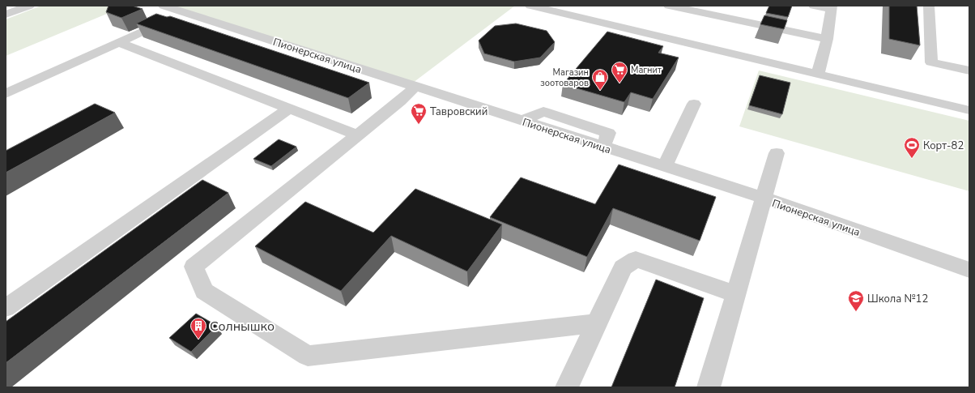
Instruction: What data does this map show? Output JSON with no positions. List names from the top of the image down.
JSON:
{
  "streets": {
    "street": ["Пионерская улица"]
  },
  "places": {
    "supermarket": ["Магнит", "Тавровский"],
    "shop": ["Магазин зоотоваров"],
    "sports": ["Корт-82"],
    "school or university": ["Школа №12"],
    "building": ["Солнышко"]
  }
}
